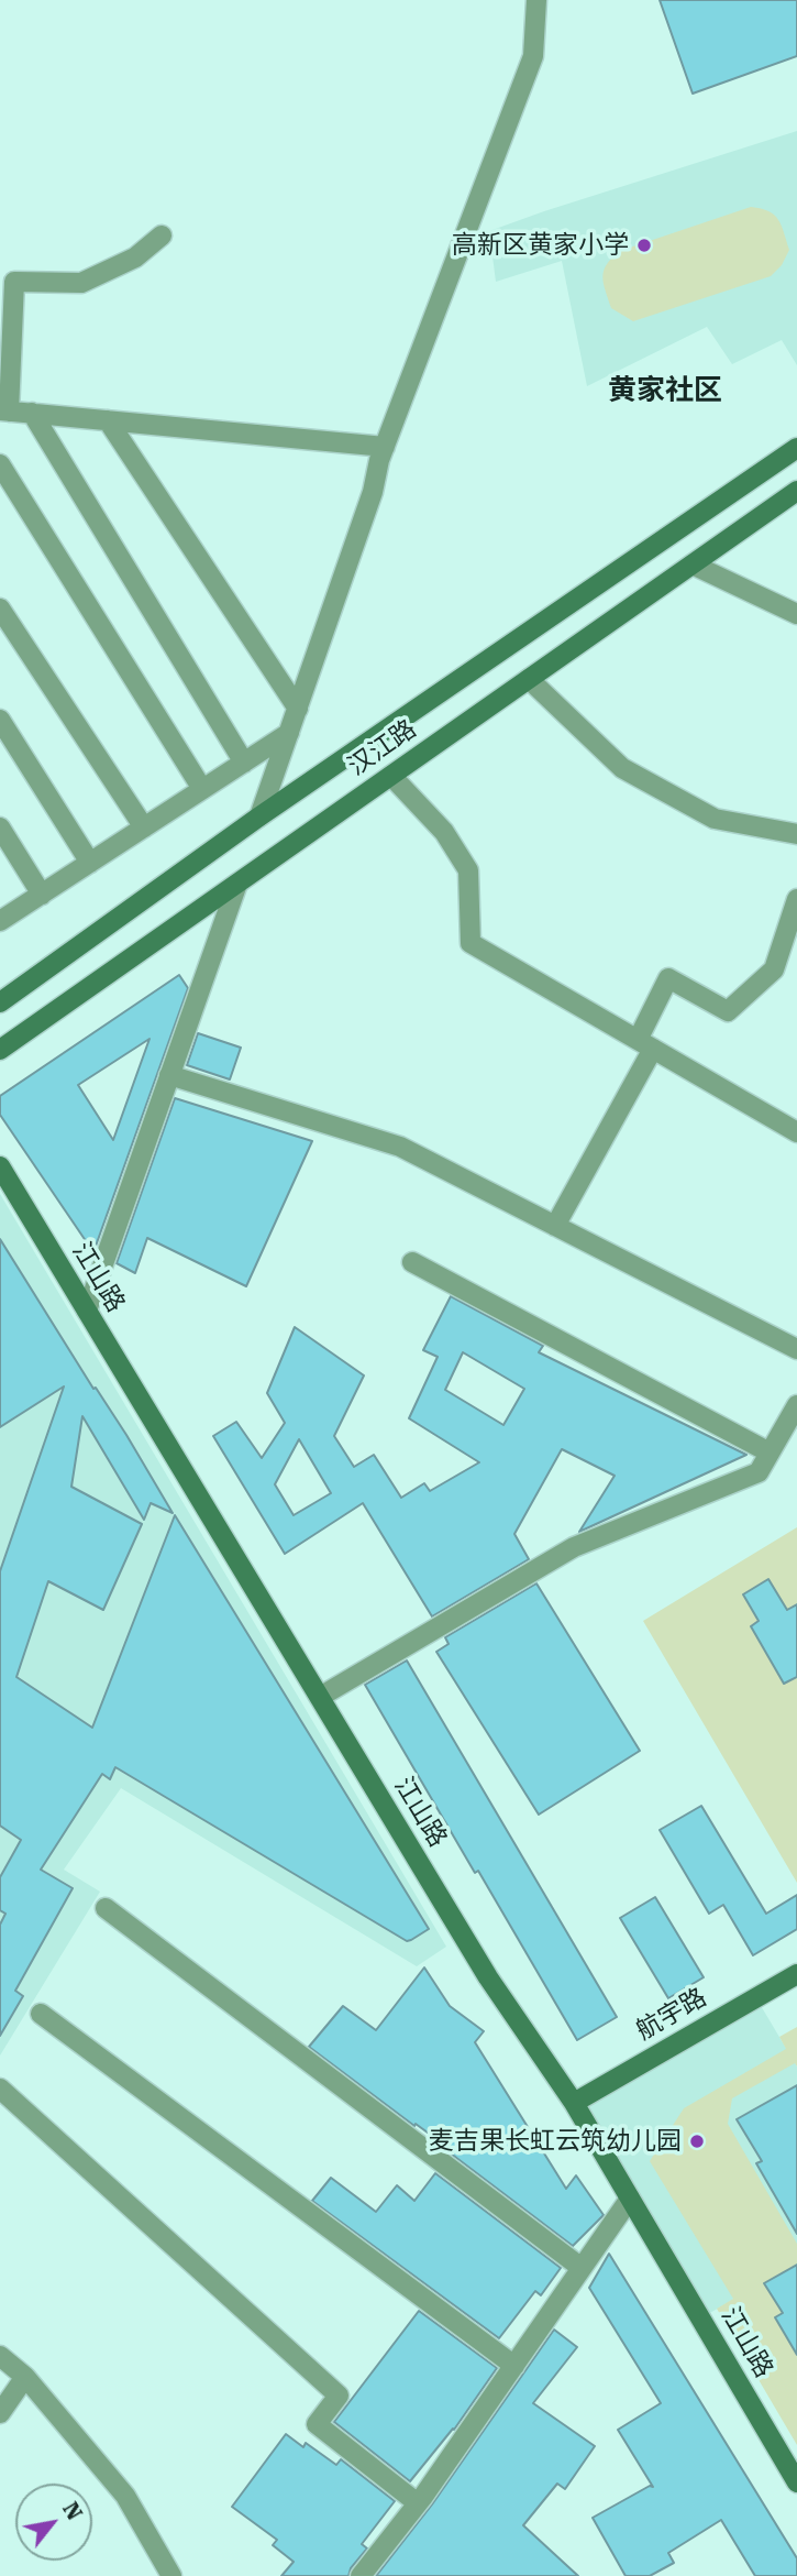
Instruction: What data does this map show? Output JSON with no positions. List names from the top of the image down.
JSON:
{
  "streets": {
    "main road": ["汉江路", "江山路", "航宇路"]
  },
  "crossings": [
    ["江山路", "航宇路"]
  ],
  "districts": ["黄家社区"],
  "places": ["高新区黄家小学", "麦吉果长虹云筑幼儿园"],
  "north": "top right"
}
